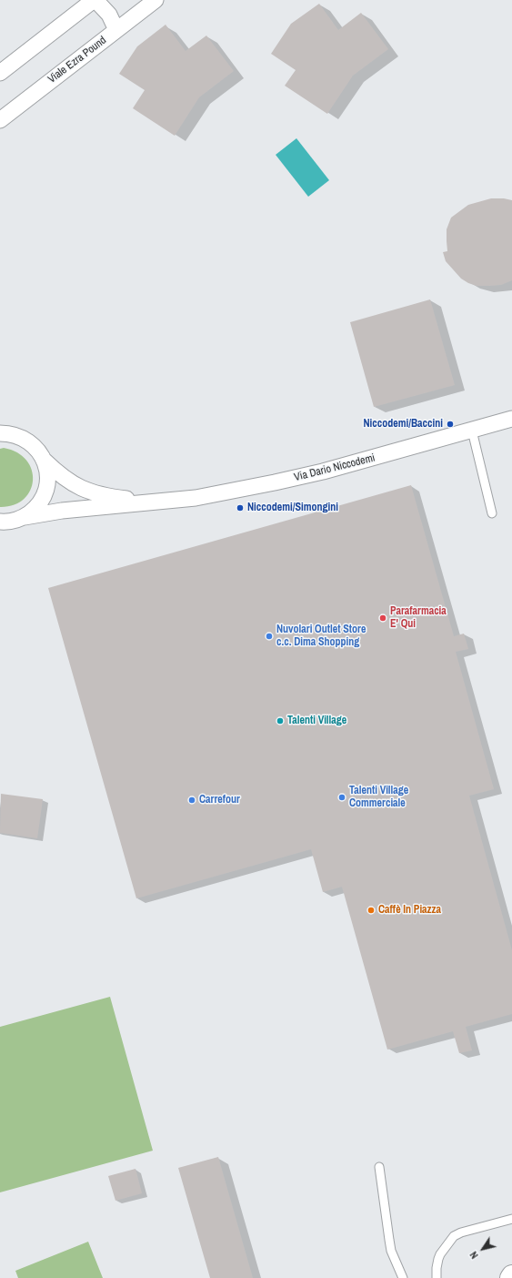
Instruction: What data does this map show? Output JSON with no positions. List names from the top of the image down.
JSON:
{
  "streets": {
    "street": ["Viale Ezra Pound", "Via Dario Niccodemi"]
  },
  "places": [
    "Niccodemi/Baccini",
    "Niccodemi/Simongini",
    "Parafarmacia E' Qui",
    "Nuvolari Outlet Store c.c. Dima Shopping",
    "Talenti Village",
    "Talenti Village Commerciale",
    "Carrefour",
    "Caffè In Piazza"
  ],
  "north": "bottom left"
}
